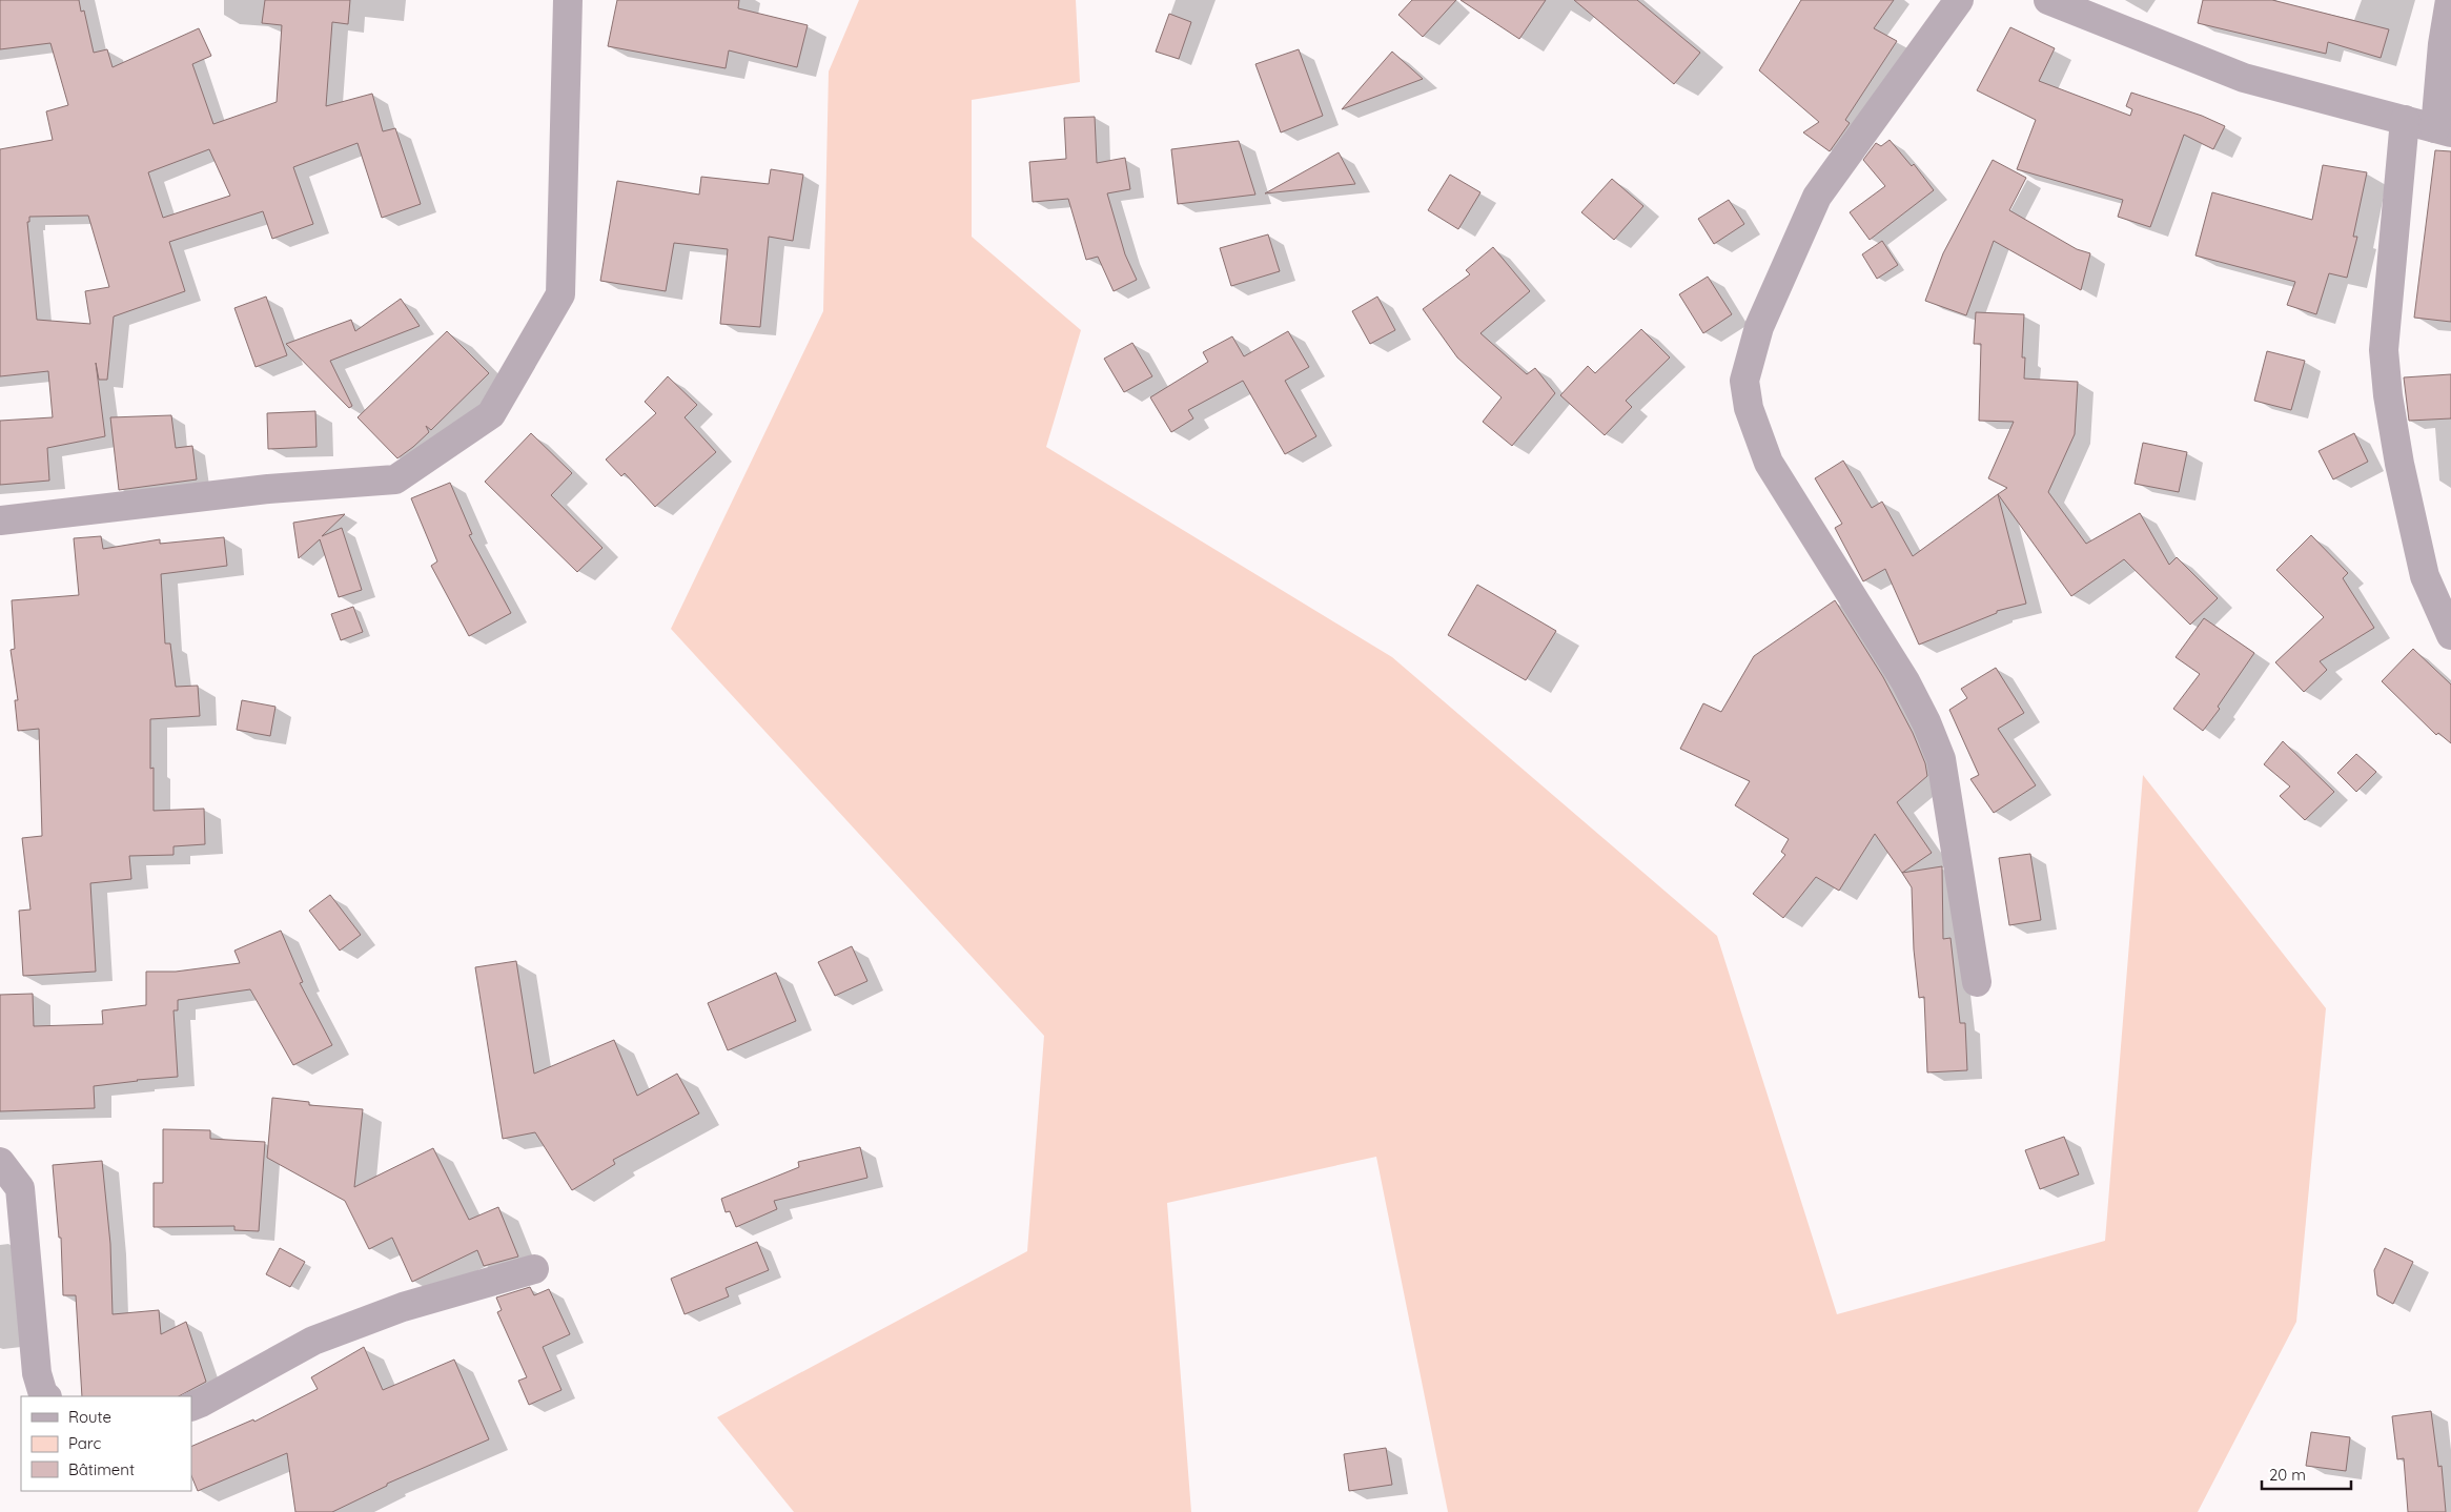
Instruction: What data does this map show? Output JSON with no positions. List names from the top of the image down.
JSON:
{
  "legend": ["Route", "Parc", "Bâtiment"],
  "scale_bar": "20 m"
}
